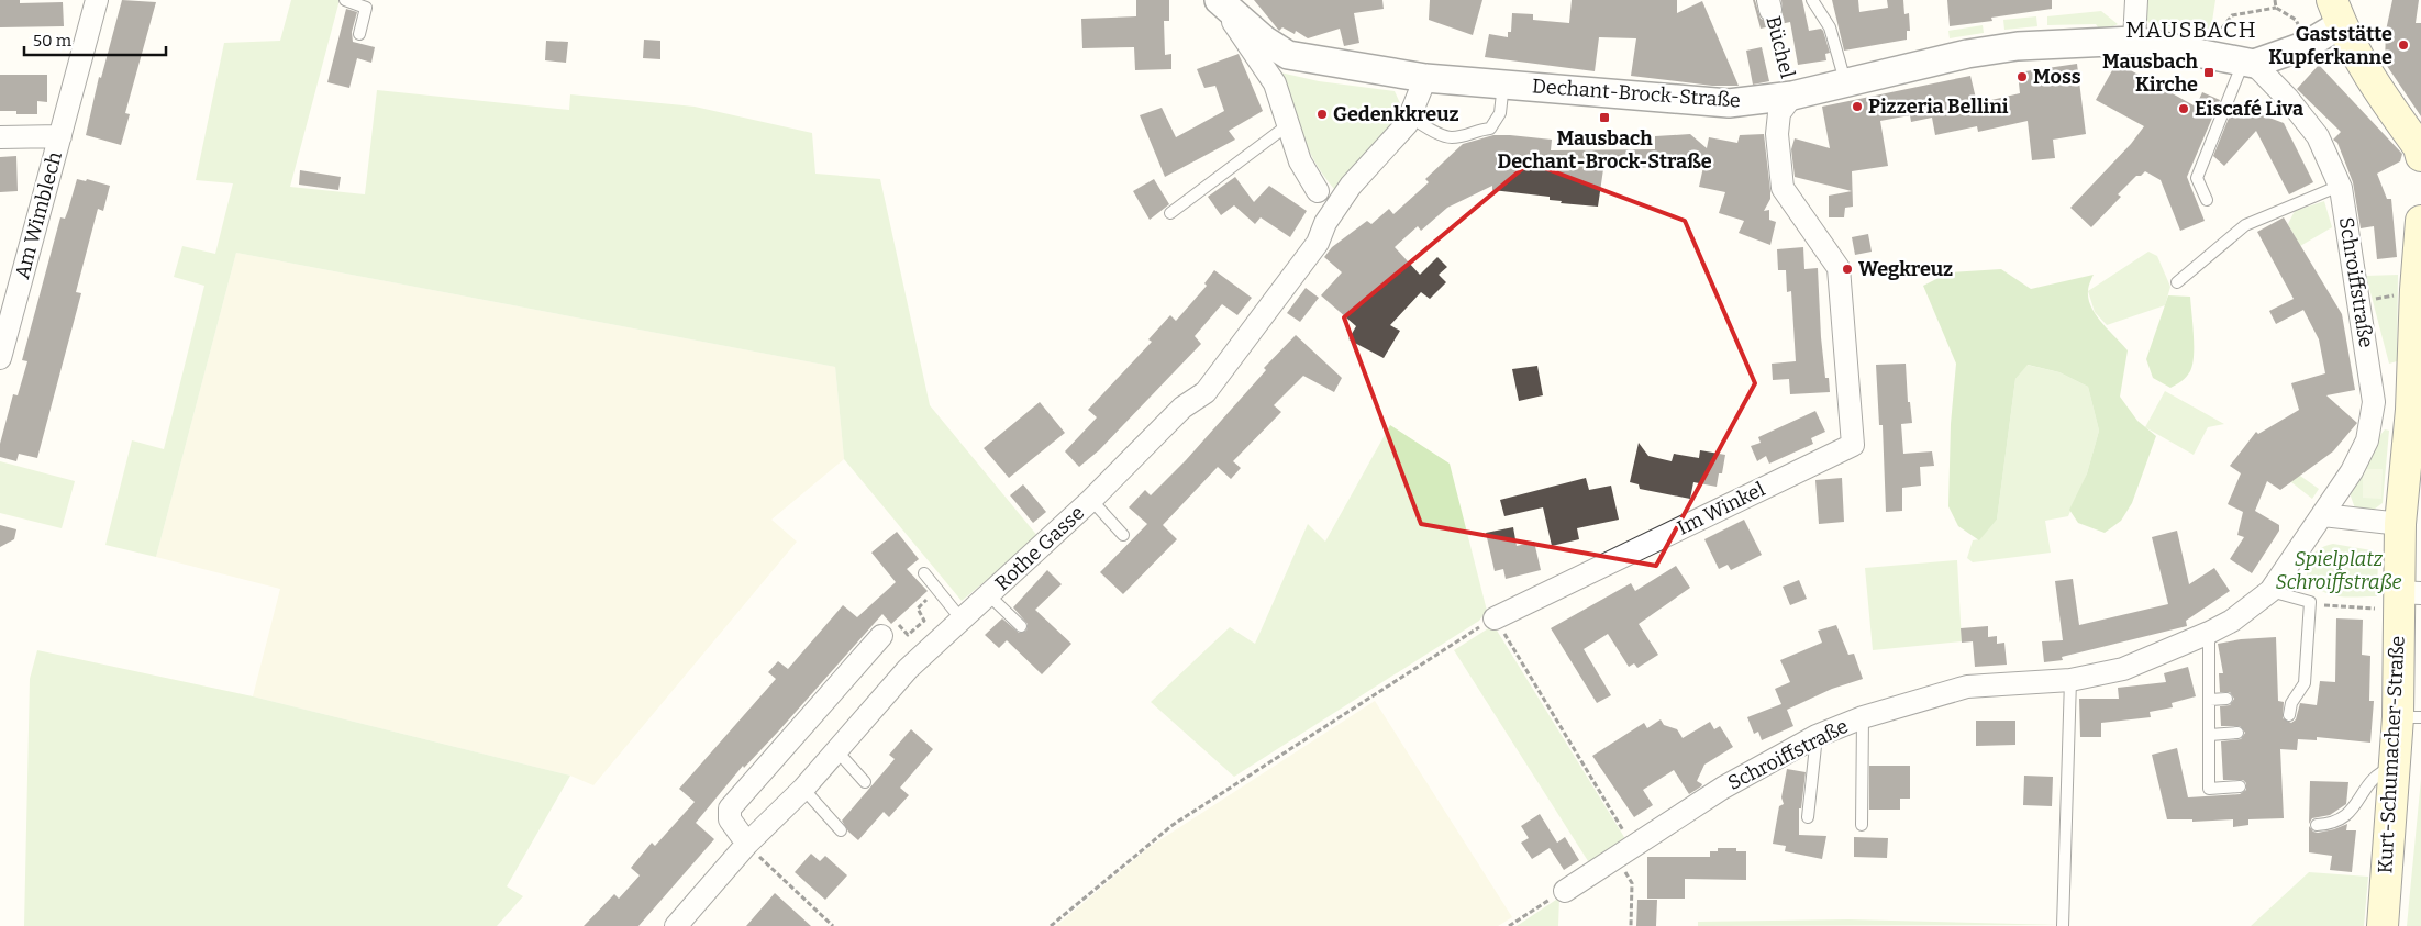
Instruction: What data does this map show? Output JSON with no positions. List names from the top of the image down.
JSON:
{
  "streets": {
    "main road": ["Kurt-Schumacher-Straße"],
    "street": [
      "Dechant-Brock-Straße",
      "Am Wimblech",
      "Schroiffstraße",
      "Im Winkel",
      "Rothe Gasse"
    ],
    "path": ["Büchel"]
  },
  "crossings": [
    ["Büchel", "Dechant-Brock-Straße"],
    ["Büchel", "Im Winkel"],
    ["Dechant-Brock-Straße", "Schroiffstraße"],
    ["Dechant-Brock-Straße", "Im Winkel"]
  ],
  "districts": ["MAUSBACH"],
  "parks": ["Spielplatz Schroiffstraße"],
  "places": {
    "other": [
      "Gaststätte Kupferkanne",
      "Moss",
      "Pizzeria Bellini",
      "Eiscafé Liva",
      "Gedenkkreuz",
      "Wegkreuz"
    ],
    "transit": ["Mausbach Kirche", "Mausbach Dechant-Brock-Straße"]
  },
  "scale_bar": "50 m"
}
